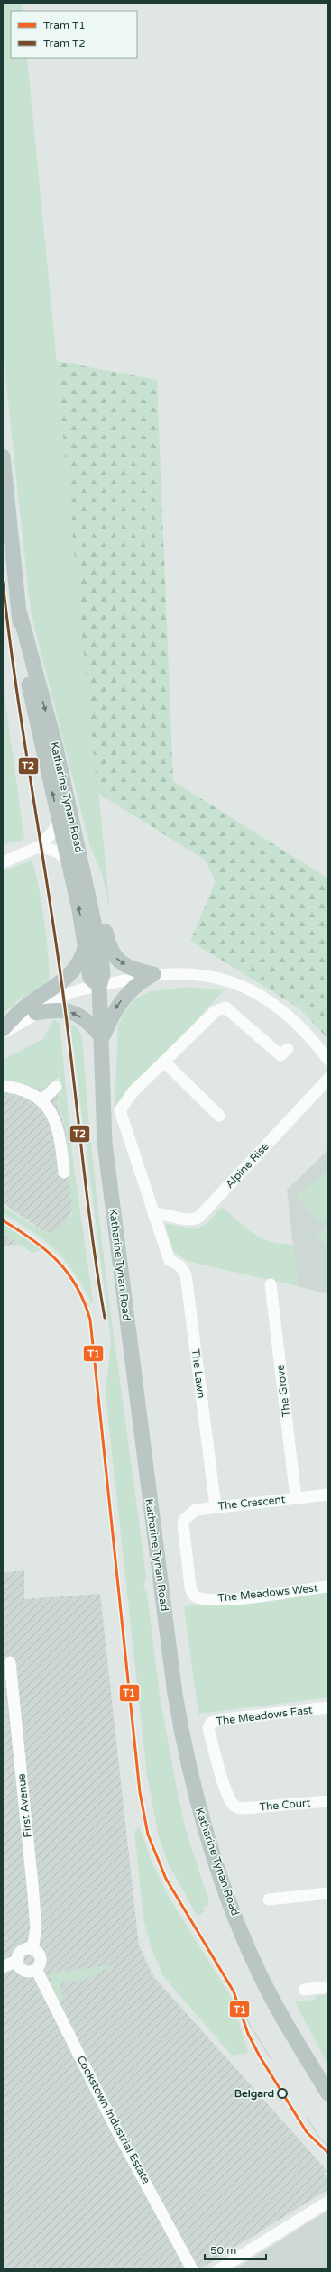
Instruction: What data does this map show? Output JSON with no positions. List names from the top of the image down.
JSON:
{
  "streets": {
    "main road": ["Katharine Tynan Road"],
    "street": [
      "Alpine Rise",
      "The Lawn",
      "The Grove",
      "The Crescent",
      "The Meadows West",
      "The Meadows East",
      "The Court",
      "First Avenue",
      "Cookstown Industrial Estate"
    ]
  },
  "crossings": [
    ["Alpine Rise", "The Lawn"],
    ["The Lawn", "The Crescent"],
    ["The Grove", "The Crescent"],
    ["The Crescent", "The Meadows West"],
    ["The Meadows East", "The Court"],
    ["First Avenue", "Cookstown Industrial Estate"]
  ],
  "places": ["Belgard"],
  "lines": ["tram line T2", "tram line T1"],
  "legend": ["Tram T1", "Tram T2"],
  "scale_bar": "50 m"
}
